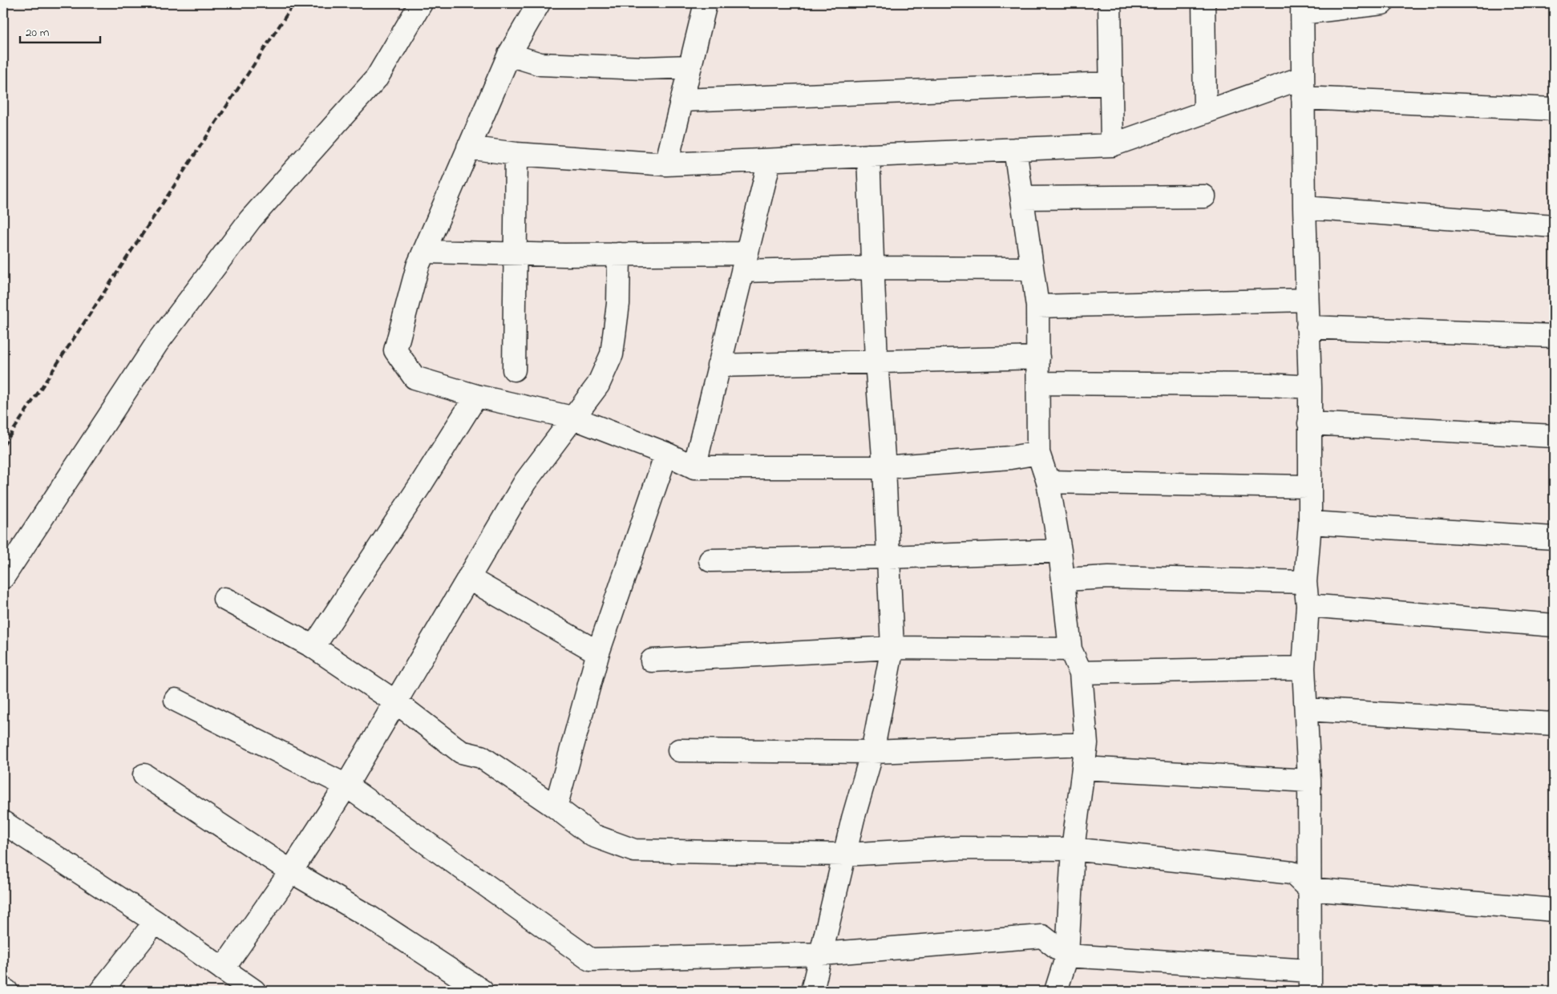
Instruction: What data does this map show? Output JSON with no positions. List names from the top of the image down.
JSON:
{
  "scale_bar": "20 m"
}
